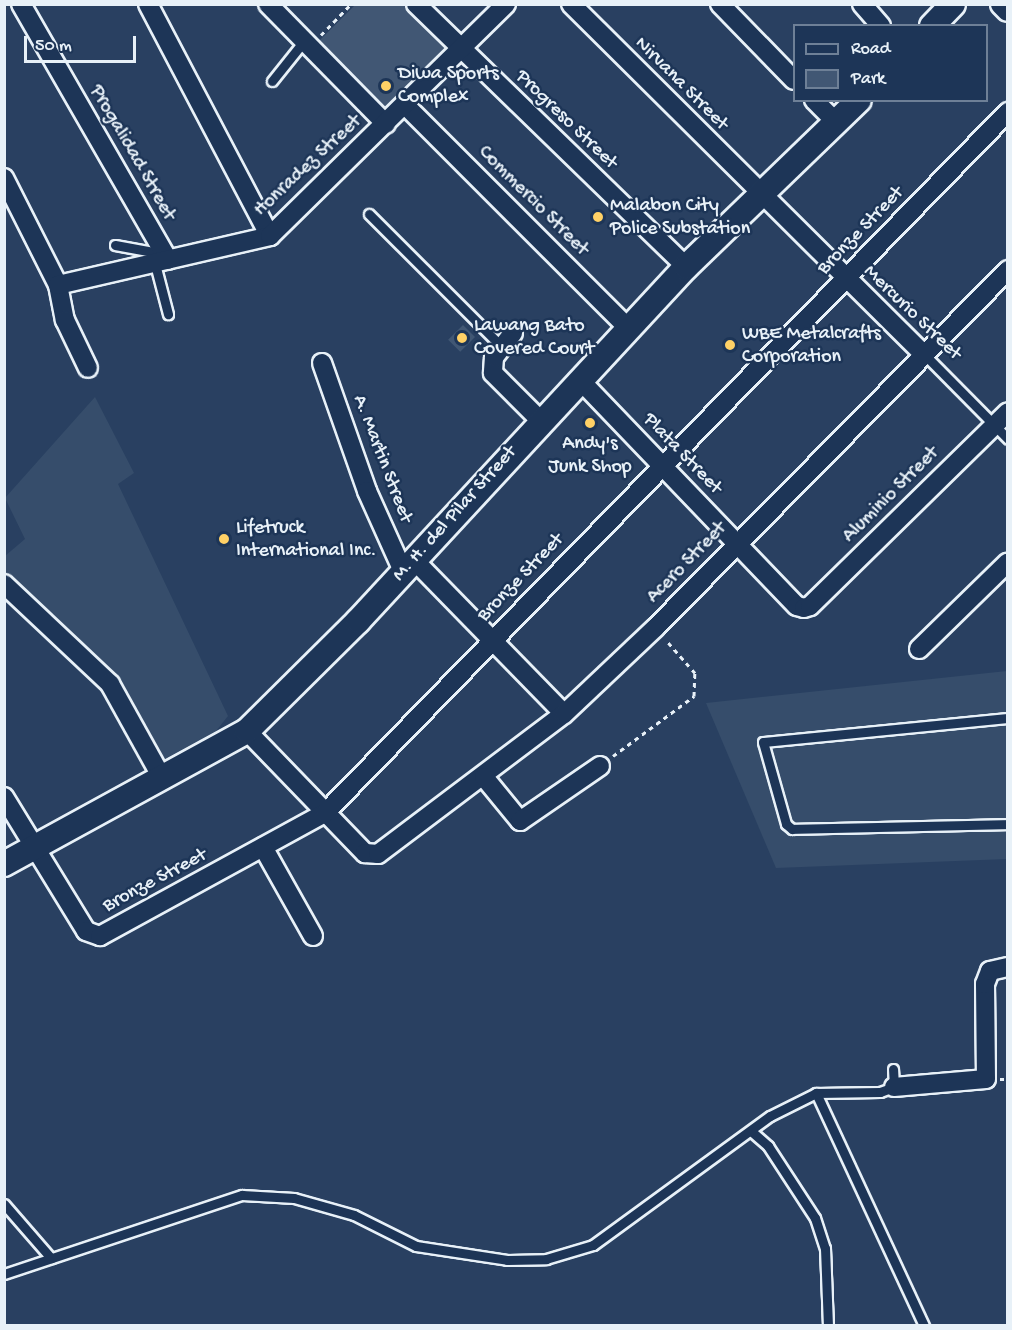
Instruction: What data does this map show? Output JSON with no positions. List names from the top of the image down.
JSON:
{
  "streets": {
    "main road": ["M. H. del Pilar Street"],
    "street": [
      "Nirvana Street",
      "Progreso Street",
      "Progalidad Street",
      "Honradez Street",
      "Commercio Street",
      "Bronze Street",
      "Mercurio Street",
      "Plata Street",
      "A. Martin Street",
      "Aluminio Street",
      "Acero Street"
    ]
  },
  "crossings": [
    ["Nirvana Street", "Mercurio Street"],
    ["Nirvana Street", "M. H. del Pilar Street"],
    ["Progreso Street", "Honradez Street"],
    ["Progreso Street", "M. H. del Pilar Street"],
    ["Progalidad Street", "Honradez Street"],
    ["Honradez Street", "Commercio Street"],
    ["Commercio Street", "M. H. del Pilar Street"],
    ["Bronze Street", "Mercurio Street"],
    ["Bronze Street", "Plata Street"],
    ["Bronze Street", "M. H. del Pilar Street"],
    ["Bronze Street", "Acero Street"],
    ["Mercurio Street", "Aluminio Street"],
    ["Mercurio Street", "M. H. del Pilar Street"],
    ["Mercurio Street", "Acero Street"],
    ["Plata Street", "Aluminio Street"],
    ["Plata Street", "M. H. del Pilar Street"],
    ["Plata Street", "Acero Street"],
    ["A. Martin Street", "M. H. del Pilar Street"]
  ],
  "places": [
    "Diwa Sports Complex",
    "Malabon City Police Substation",
    "Lawang Bato Covered Court",
    "WBE Metalcrafts Corporation",
    "Andy's Junk Shop",
    "Lifetruck International Inc."
  ],
  "legend": ["Road", "Park"],
  "scale_bar": "50 m"
}
